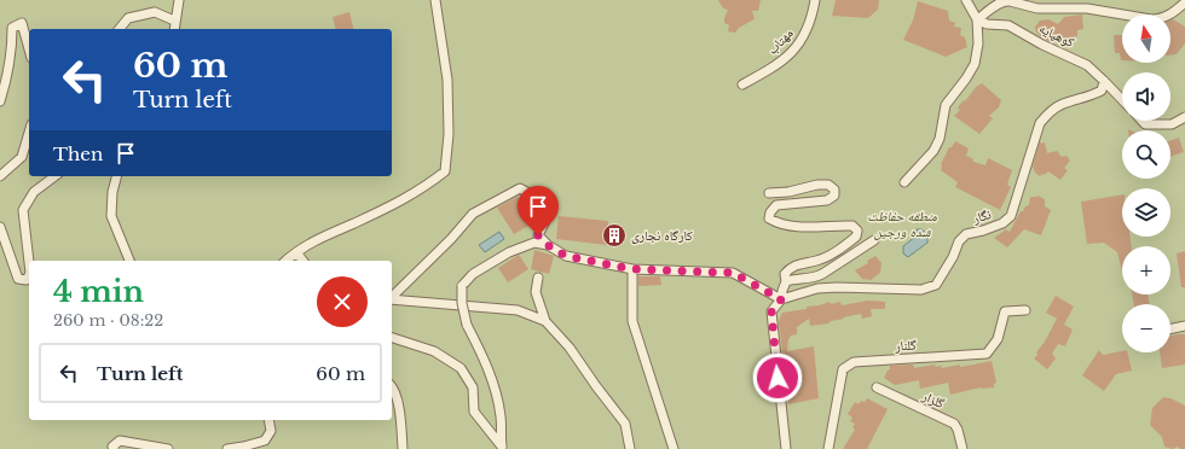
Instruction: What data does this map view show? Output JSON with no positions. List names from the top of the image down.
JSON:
{
  "streets": {
    "street": [
      "کوهپایه",
      "مهتاب",
      "نگار",
      "گلنار",
      "گلزار"
    ]
  },
  "crossings": [
    ["کوهپایه", "نگار"]
  ],
  "parks": ["منطقه حفاظت شده ورجین"],
  "places": {
    "building": ["کارگاه نجاری"]
  },
  "north": "top",
  "page": {
    "map_buttons": ["+", "−"],
    "turn": ["60 m", "Turn left"],
    "then": "Then",
    "heading": ["4 min", "260 m · 08:22"],
    "list": [
      {
        "name": "Turn left",
        "value": "60 m"
      }
    ]
  }
}
